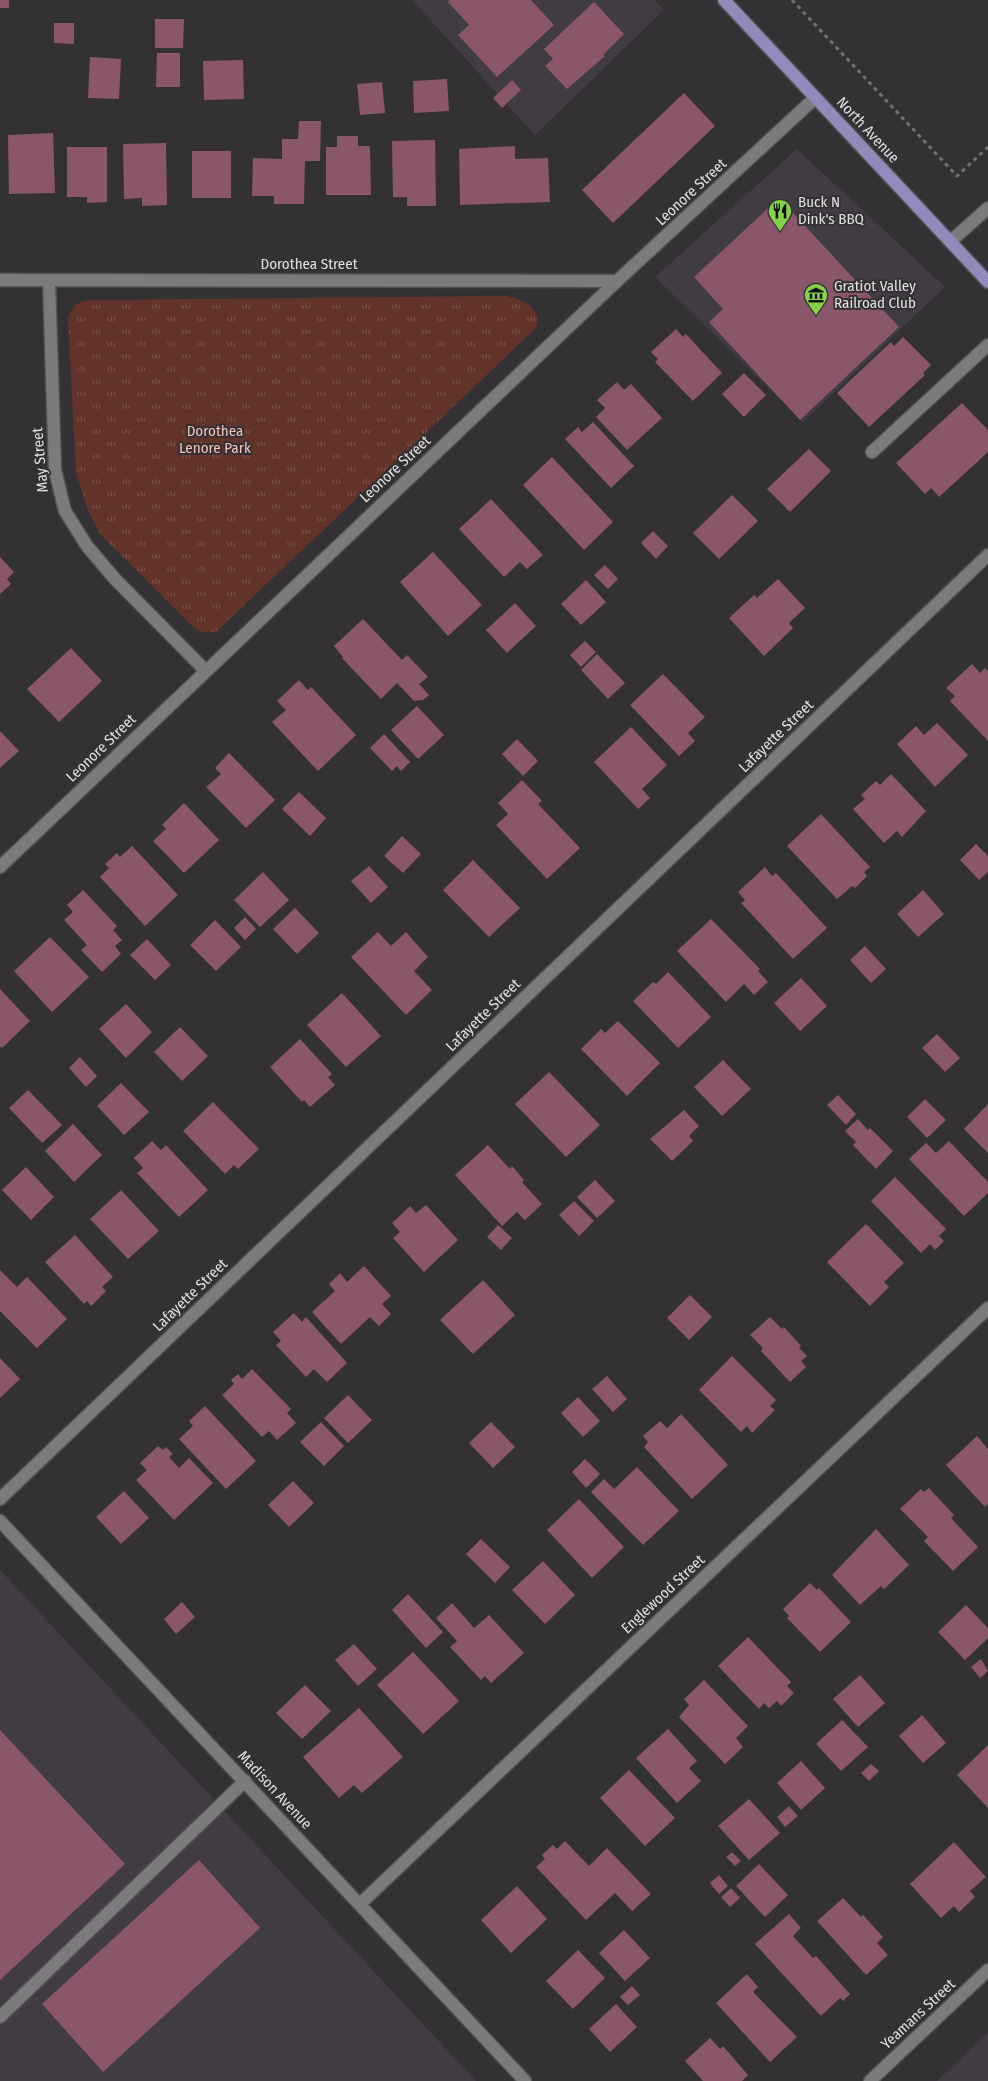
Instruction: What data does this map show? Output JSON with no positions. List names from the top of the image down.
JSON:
{
  "streets": {
    "main road": ["North Avenue"],
    "street": [
      "Leonore Street",
      "Dorothea Street",
      "May Street",
      "Lafayette Street",
      "Englewood Street",
      "Madison Avenue",
      "Yeamans Street"
    ]
  },
  "crossings": [
    ["North Avenue", "Leonore Street"],
    ["Leonore Street", "Dorothea Street"],
    ["Leonore Street", "May Street"],
    ["Dorothea Street", "May Street"],
    ["Englewood Street", "Madison Avenue"]
  ],
  "parks": ["Dorothea Lenore Park"],
  "places": {
    "restaurant": ["Buck N Dink's BBQ"],
    "museum": ["Gratiot Valley Railroad Club"]
  }
}
